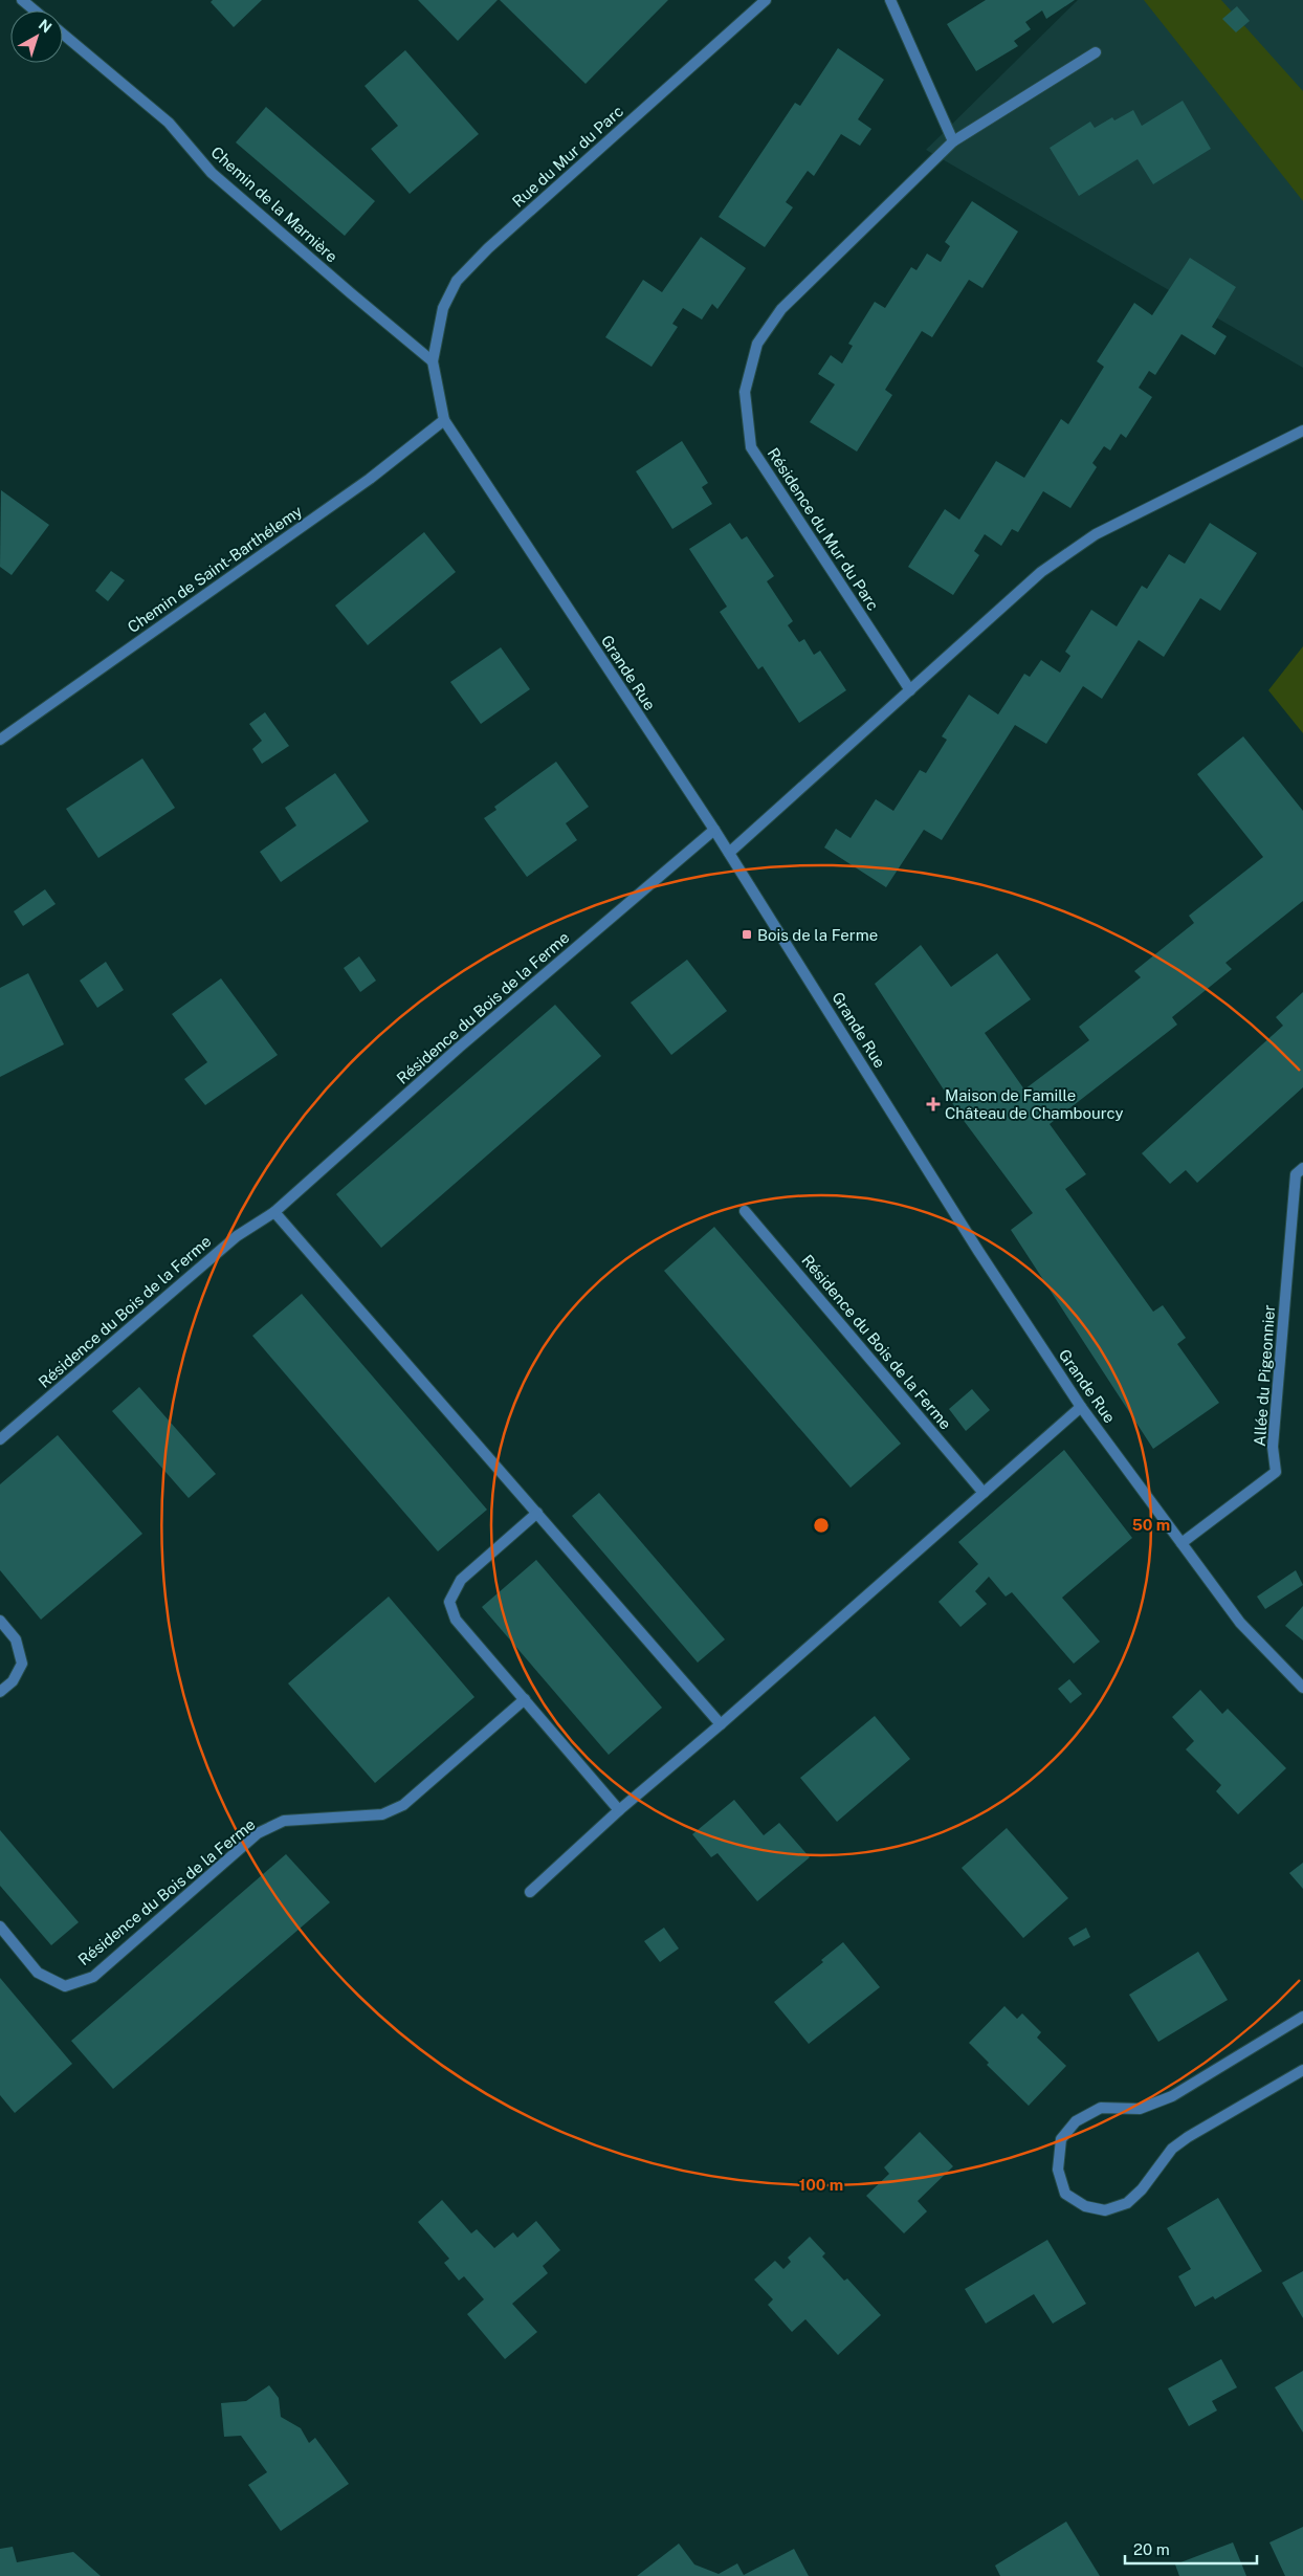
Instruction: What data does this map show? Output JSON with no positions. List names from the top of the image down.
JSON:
{
  "streets": {
    "street": [
      "Rue du Mur du Parc",
      "Chemin de la Marnière",
      "Résidence du Mur du Parc",
      "Chemin de Saint-Barthélemy",
      "Grande Rue",
      "Résidence du Bois de la Ferme",
      "Allée du Pigeonnier"
    ]
  },
  "crossings": [
    ["Rue du Mur du Parc", "Chemin de la Marnière"],
    ["Rue du Mur du Parc", "Grande Rue"],
    ["Chemin de la Marnière", "Grande Rue"],
    ["Chemin de Saint-Barthélemy", "Grande Rue"],
    ["Grande Rue", "Résidence du Bois de la Ferme"],
    ["Grande Rue", "Allée du Pigeonnier"]
  ],
  "places": {
    "transit": ["Bois de la Ferme"],
    "health": ["Maison de Famille Château de Chambourcy"]
  },
  "scale_bar": "20 m",
  "north": "top right",
  "rings": ["50 m", "100 m"]
}
